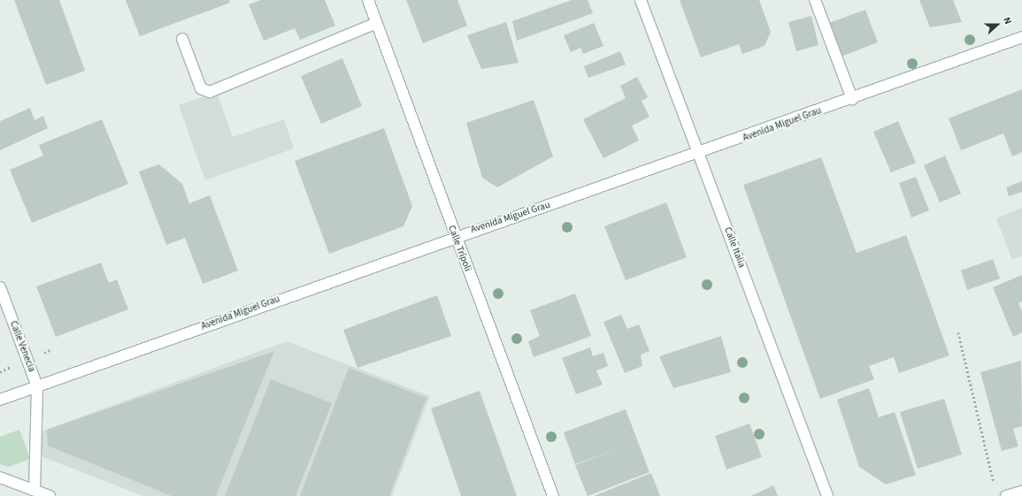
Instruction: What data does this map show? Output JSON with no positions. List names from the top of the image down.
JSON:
{
  "streets": {
    "street": [
      "Avenida Miguel Grau",
      "Calle Italia",
      "Calle Trípoli",
      "Calle Venecia"
    ]
  },
  "crossings": [
    ["Avenida Miguel Grau", "Calle Italia"],
    ["Avenida Miguel Grau", "Calle Trípoli"],
    ["Avenida Miguel Grau", "Calle Venecia"]
  ],
  "north": "right"
}
